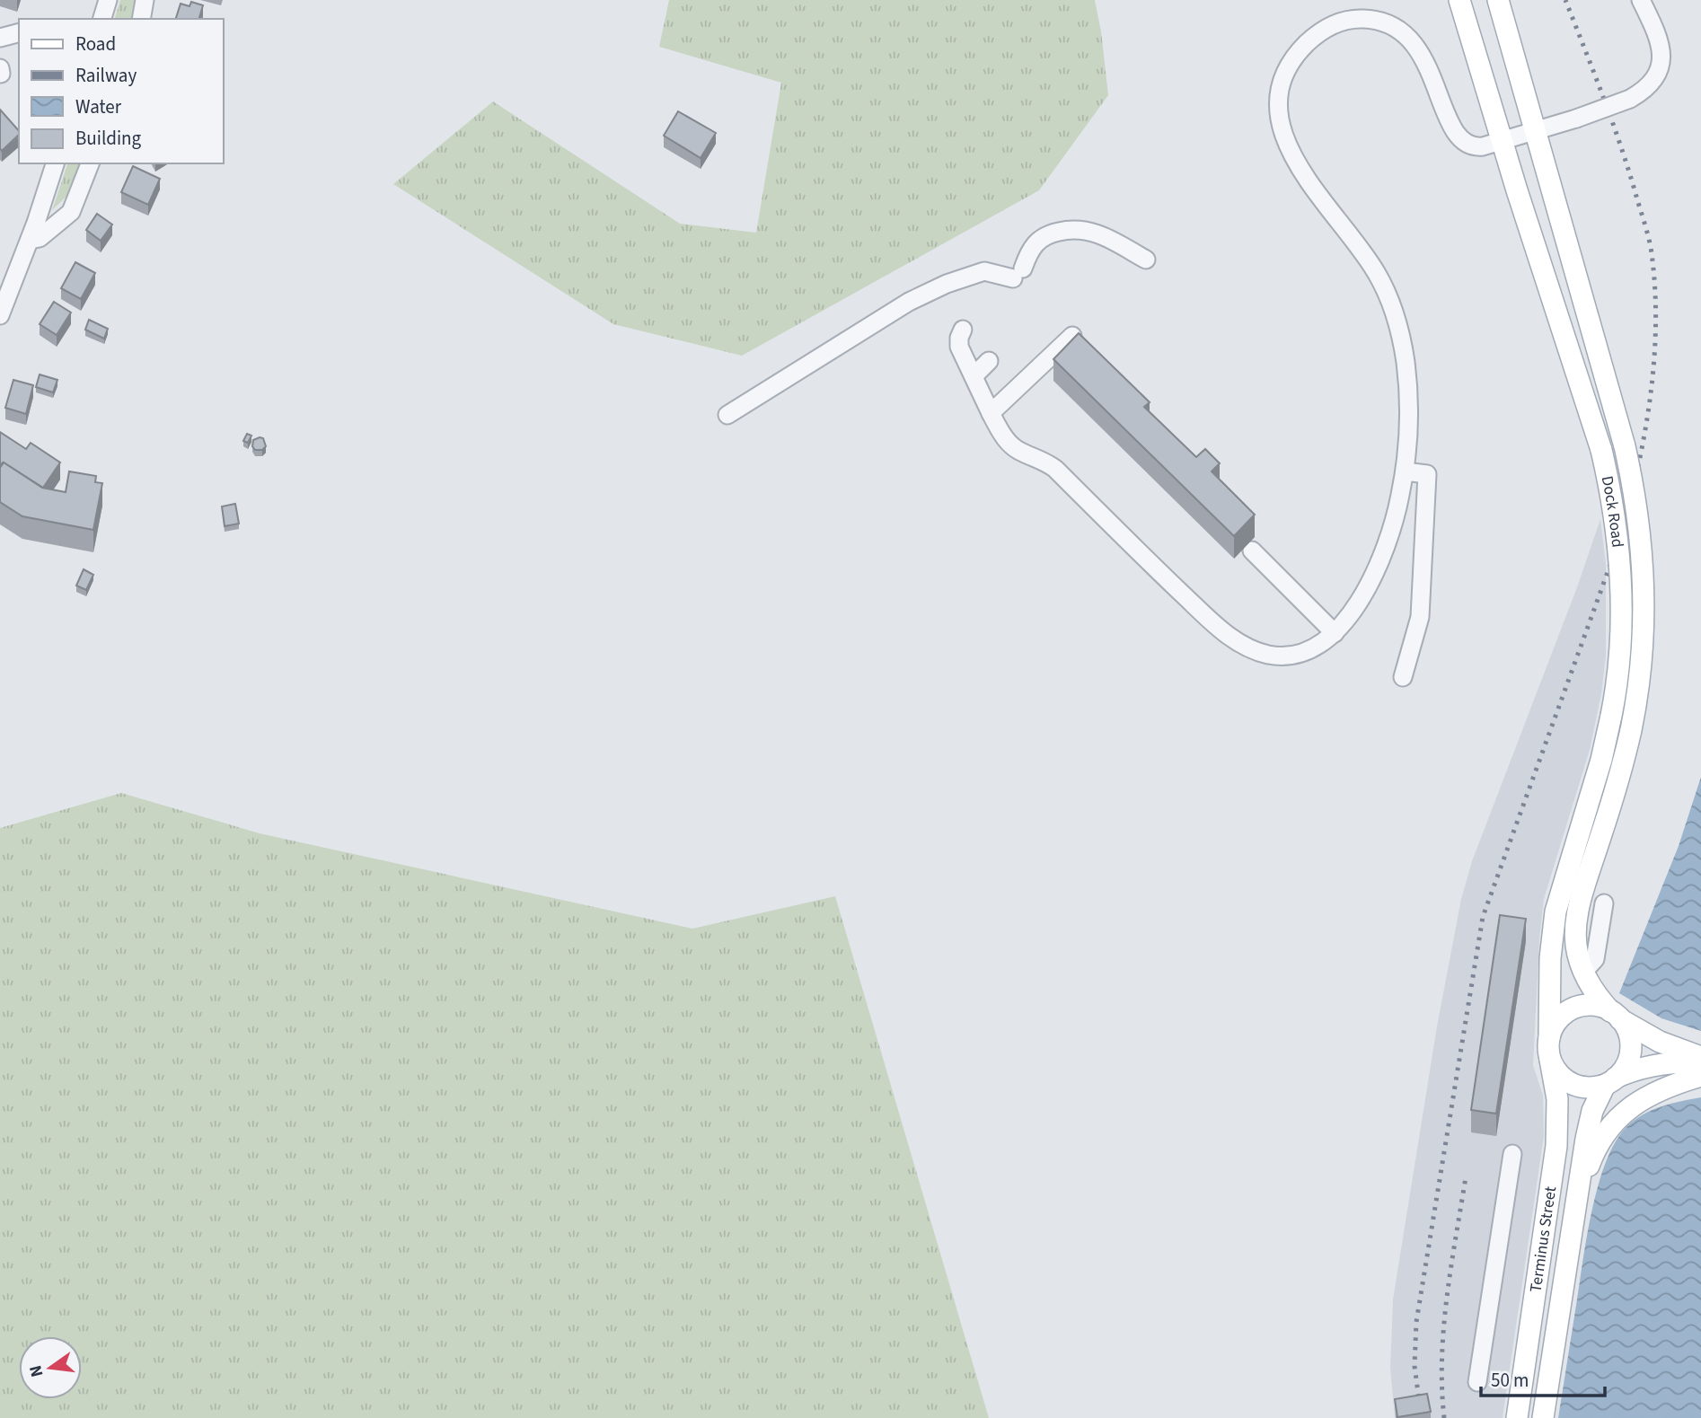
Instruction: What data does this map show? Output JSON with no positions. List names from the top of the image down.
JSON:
{
  "streets": {
    "main road": ["Dock Road", "Terminus Street"]
  },
  "crossings": [
    ["Dock Road", "Terminus Street"]
  ],
  "legend": [
    "Road",
    "Railway",
    "Water",
    "Building"
  ],
  "scale_bar": "50 m",
  "north": "left"
}
